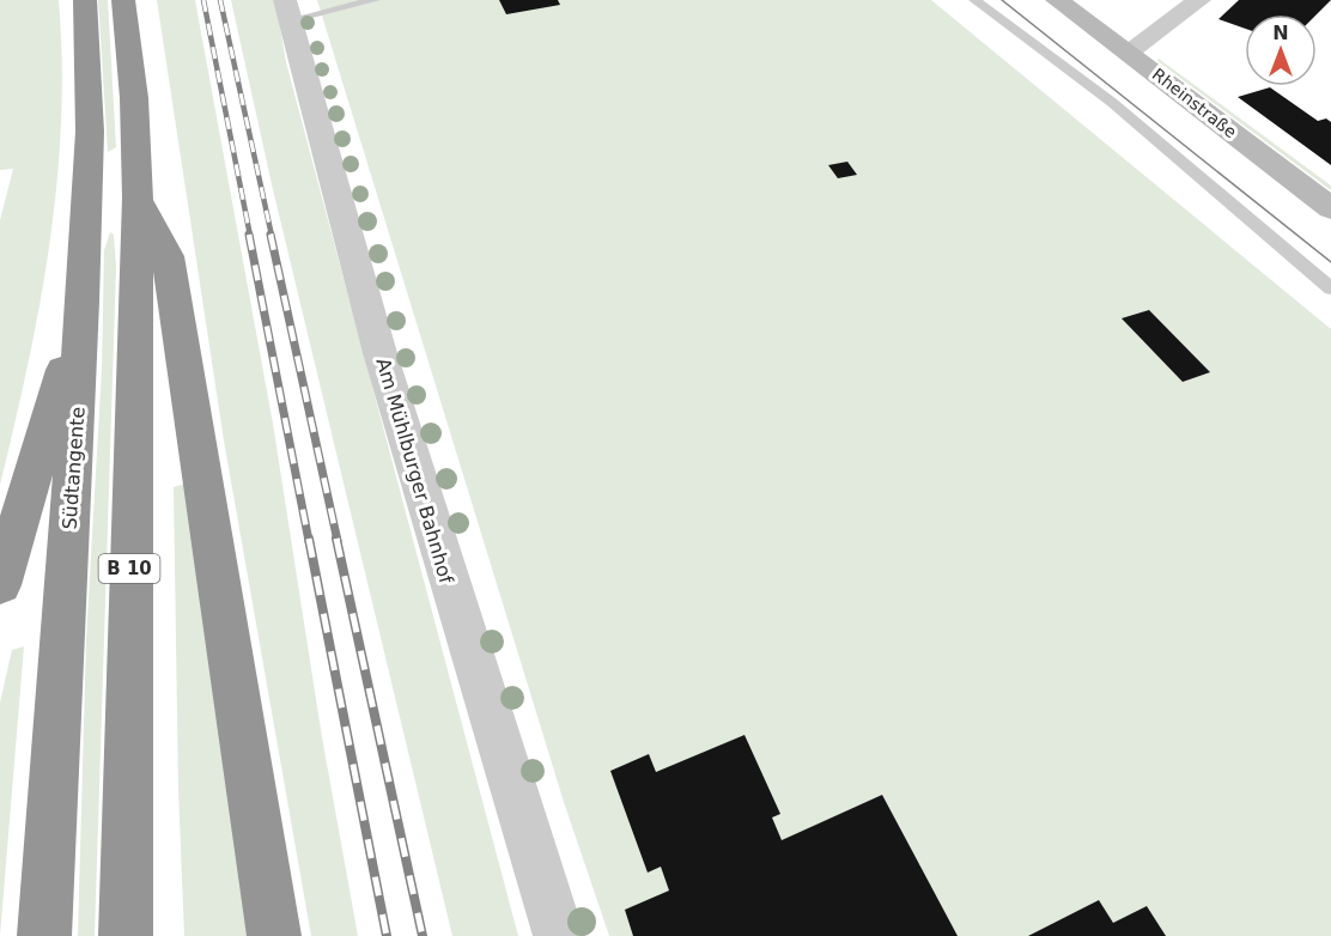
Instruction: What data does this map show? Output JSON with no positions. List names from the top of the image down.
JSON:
{
  "streets": {
    "highway": ["Südtangente", "B 10"],
    "main road": ["Rheinstraße"],
    "street": ["Am Mühlburger Bahnhof"]
  },
  "north": "top"
}
